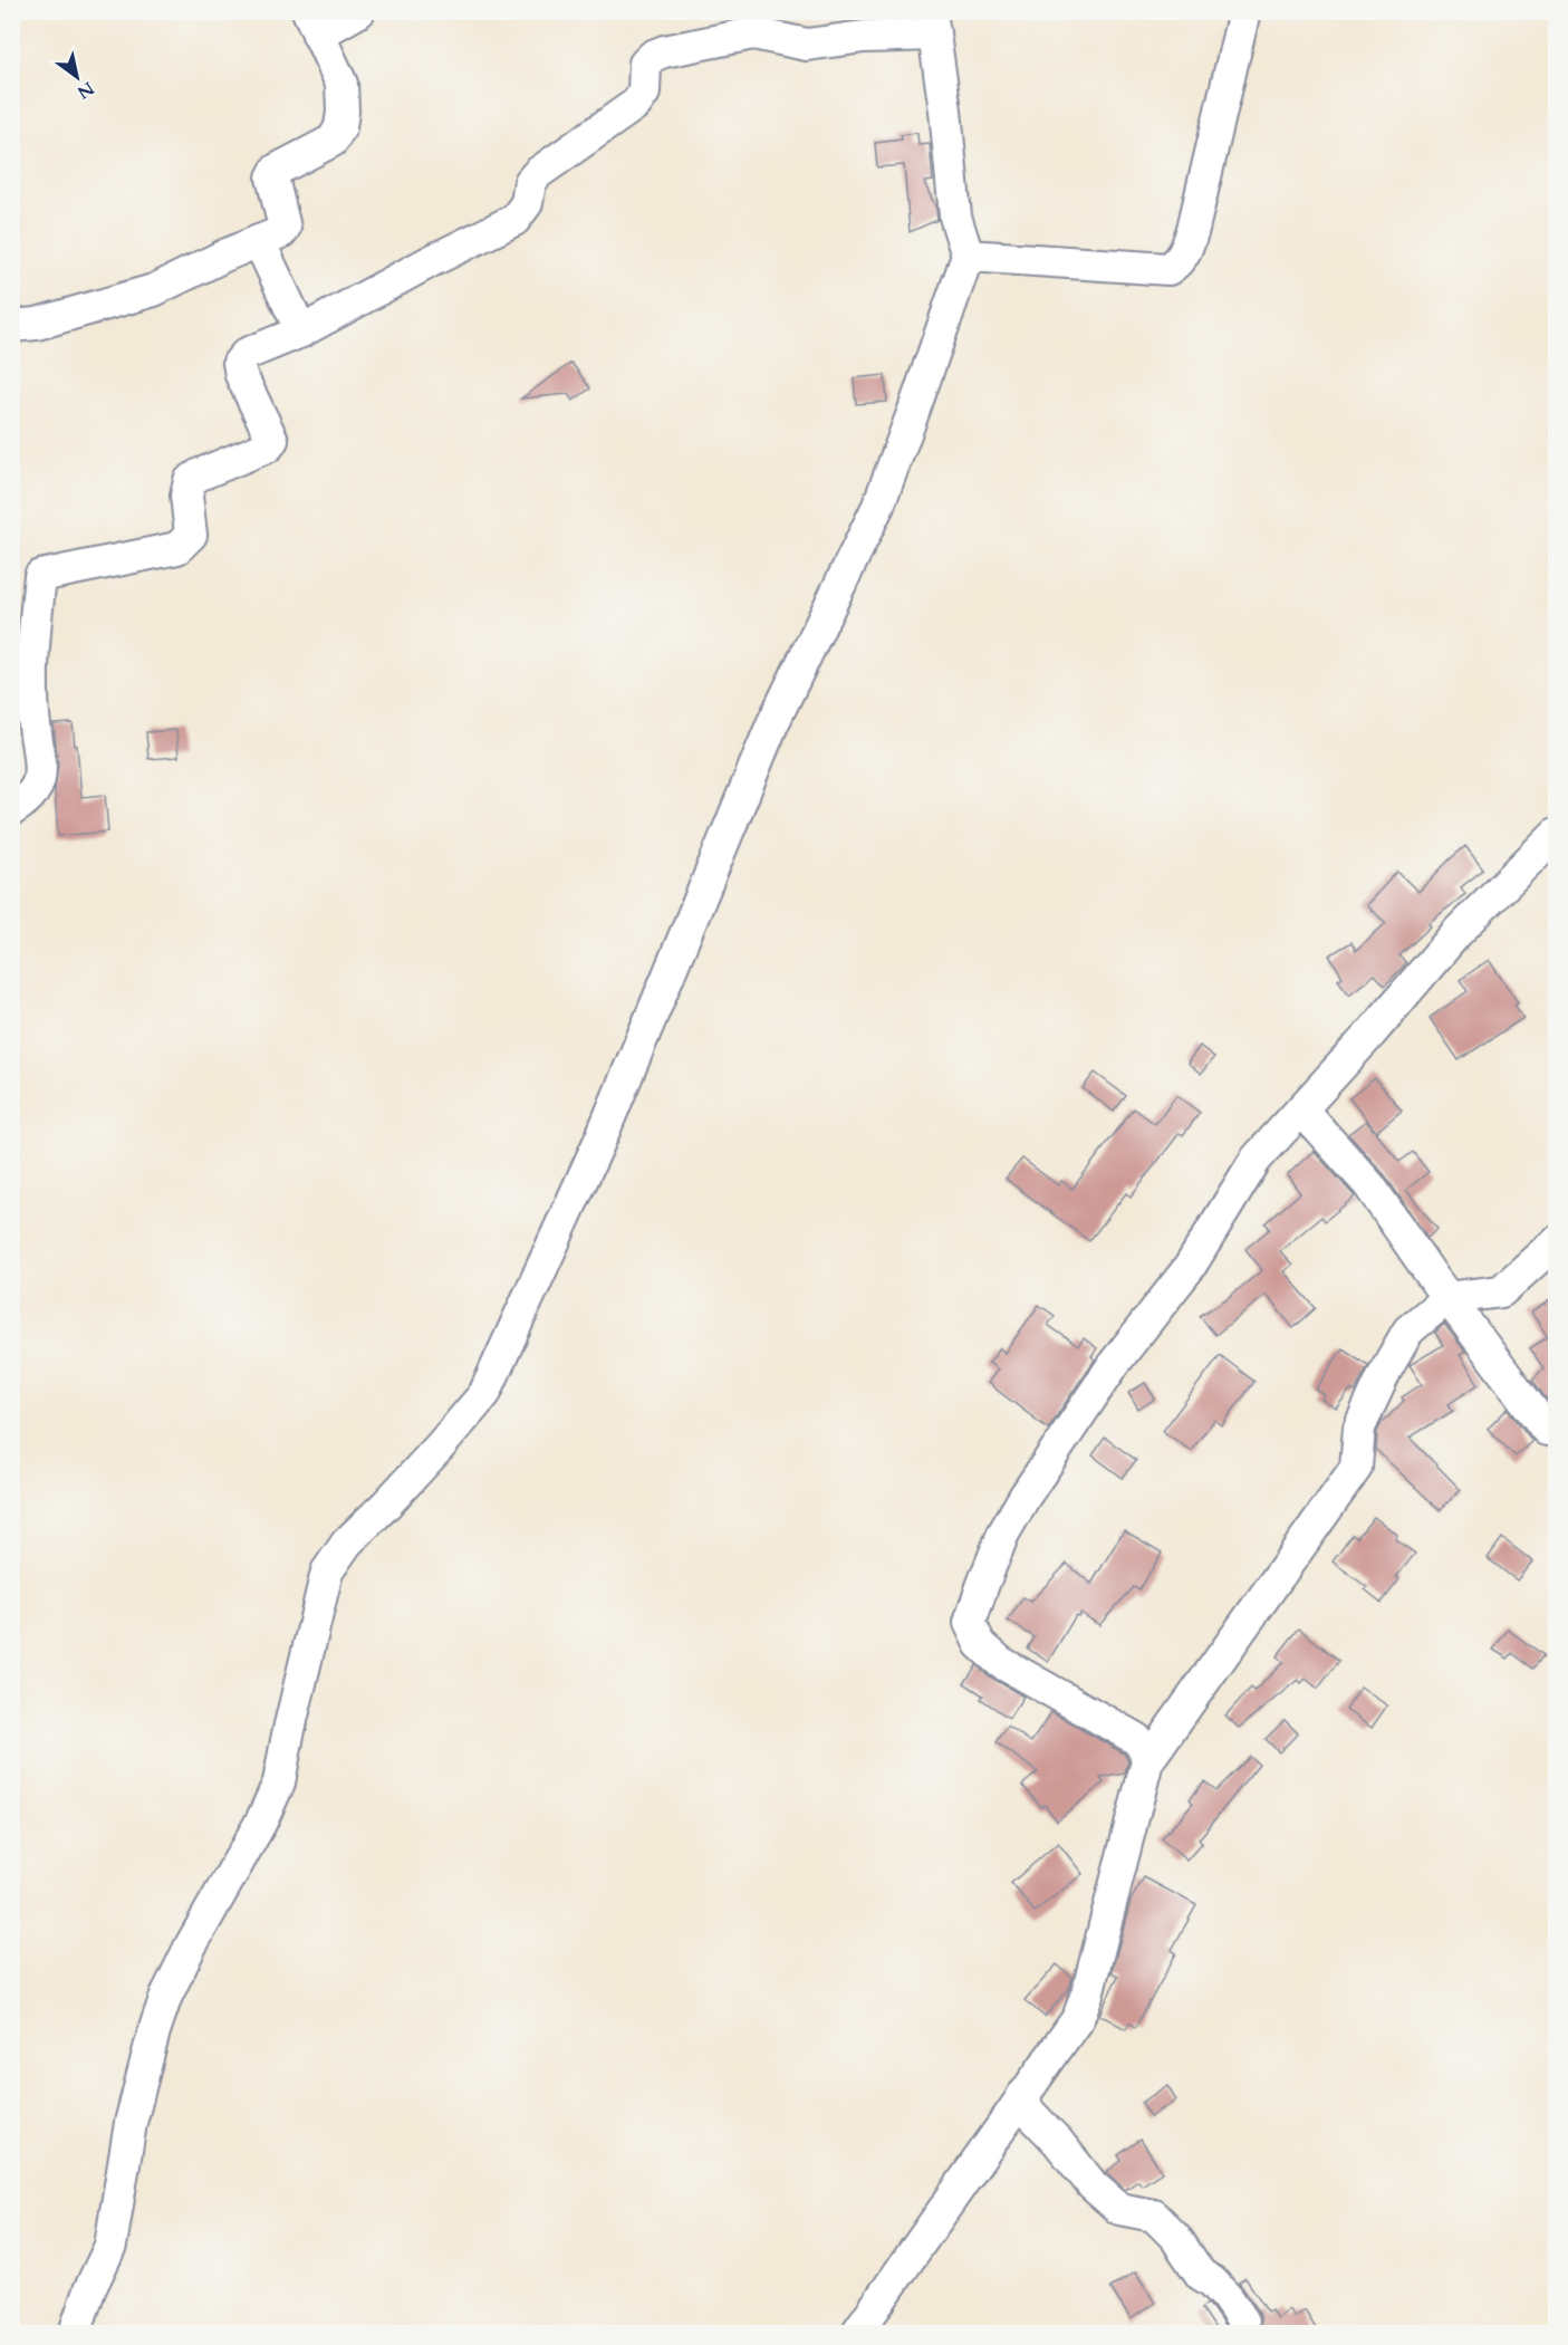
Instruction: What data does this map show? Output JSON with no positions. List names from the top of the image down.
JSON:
{
  "north": "bottom right"
}
